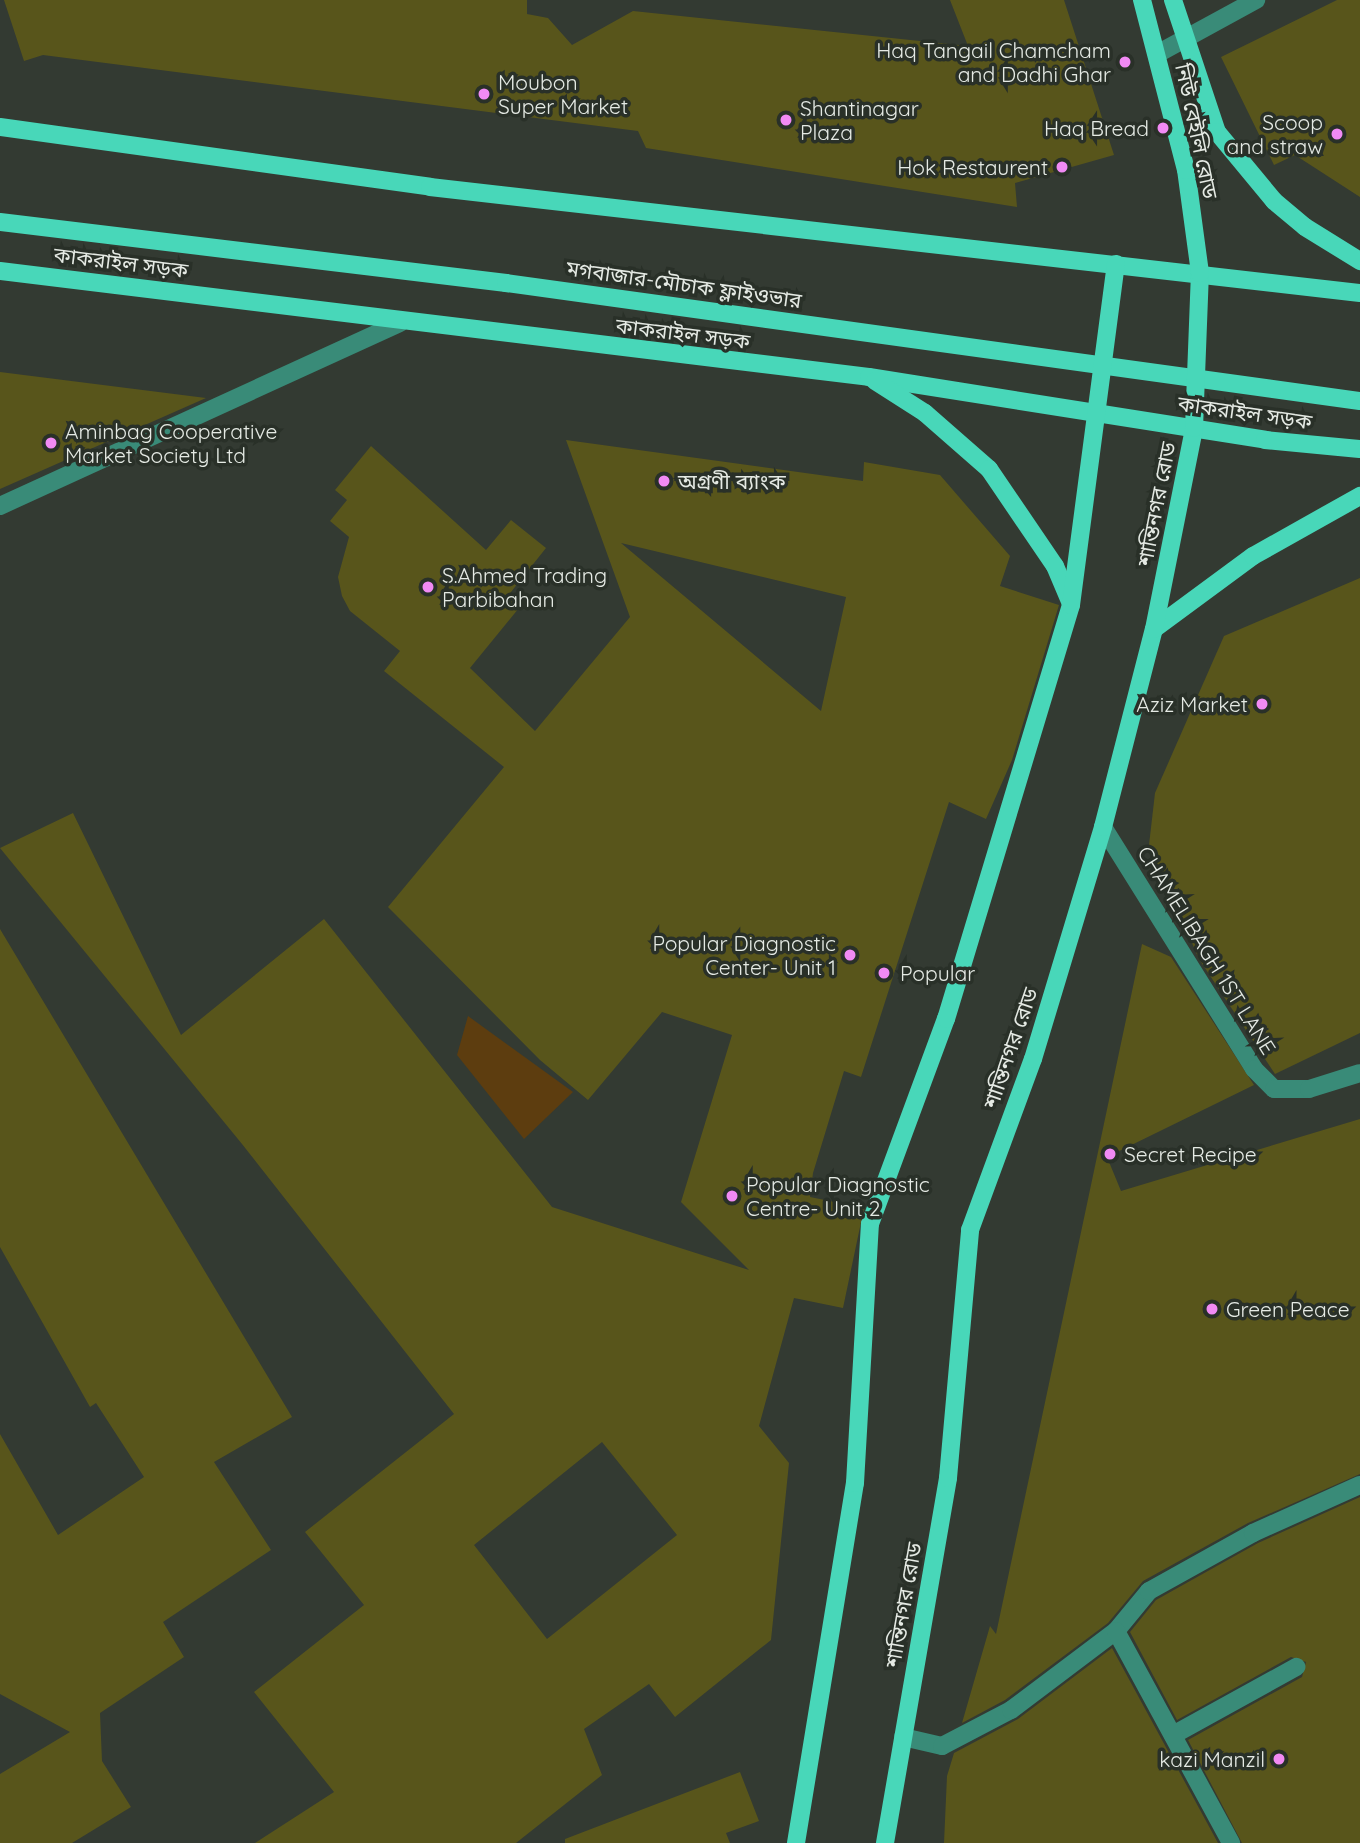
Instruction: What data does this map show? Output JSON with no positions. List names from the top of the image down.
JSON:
{
  "streets": {
    "main road": [
      "নিউ বেইলি রোড",
      "কাকরাইল সড়ক",
      "মগবাজার-মৌচাক ফ্লাইওভার",
      "শান্তিনগর রোড"
    ],
    "street": ["CHAMELIBAGH 1ST LANE"]
  },
  "crossings": [
    ["নিউ বেইলি রোড", "শান্তিনগর রোড"],
    ["কাকরাইল সড়ক", "শান্তিনগর রোড"],
    ["শান্তিনগর রোড", "CHAMELIBAGH 1ST LANE"]
  ],
  "places": [
    "Haq Tangail Chamcham and Dadhi Ghar",
    "Moubon Super Market",
    "Shantinagar Plaza",
    "Haq Bread",
    "Scoop and straw",
    "Hok Restaurent",
    "Aminbag Cooperative Market Society Ltd",
    "অগ্রণী ব্যাংক",
    "S.Ahmed Trading Parbibahan",
    "Aziz Market",
    "Popular Diagnostic Center- Unit 1",
    "Popular",
    "Secret Recipe",
    "Popular Diagnostic Centre- Unit 2",
    "Green Peace",
    "kazi Manzil"
  ]
}
